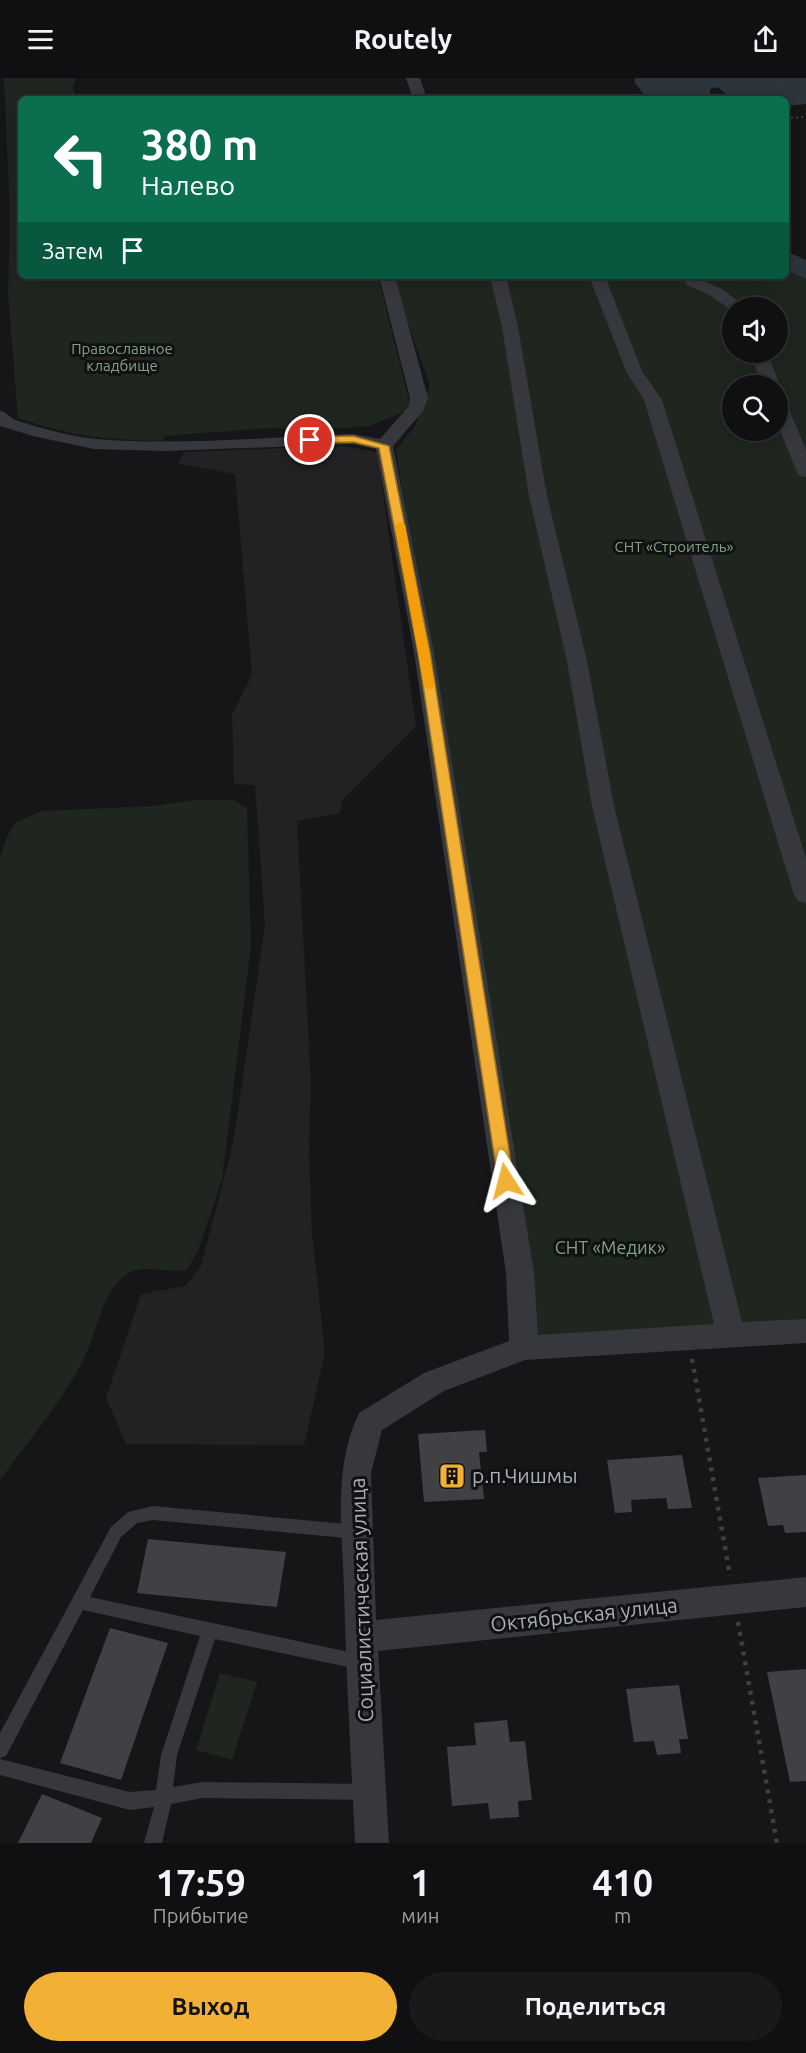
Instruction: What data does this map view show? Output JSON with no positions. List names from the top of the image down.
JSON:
{
  "streets": {
    "street": ["Социалистическая улица", "Октябрьская улица"]
  },
  "crossings": [
    ["Социалистическая улица", "Октябрьская улица"]
  ],
  "parks": ["Православное кладбище", "СНТ «Строитель»", "СНТ «Медик»"],
  "places": {
    "building": ["р.п.Чишмы"]
  },
  "page": {
    "header": "Routely",
    "turn": ["380 m", "Налево"],
    "then": "Затем",
    "eta": [
      "17:59",
      "Прибытие",
      "1",
      "мин",
      "410",
      "m"
    ],
    "buttons": ["Выход", "Поделиться"]
  }
}
